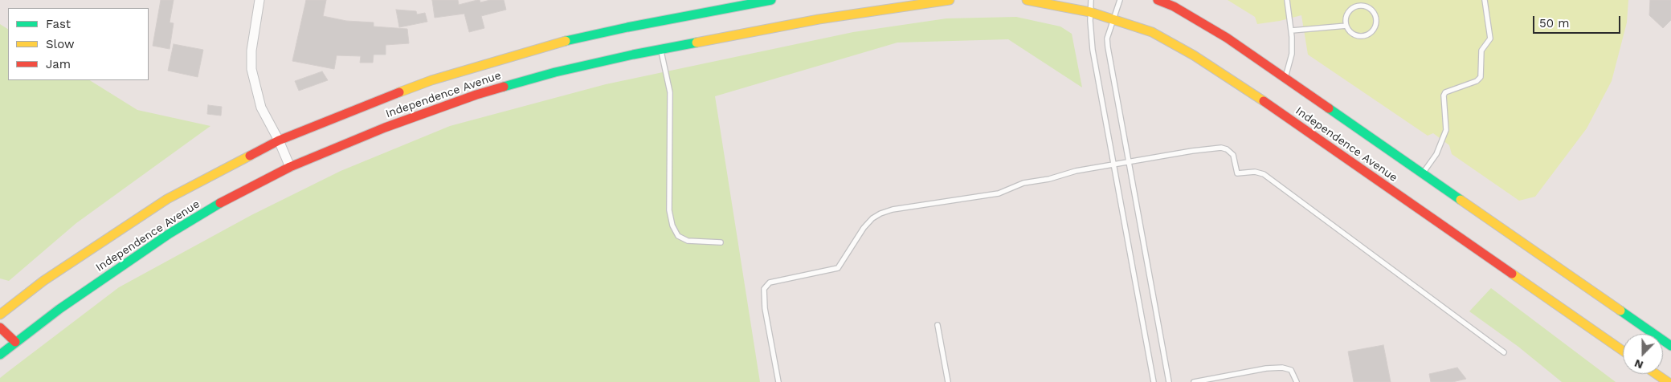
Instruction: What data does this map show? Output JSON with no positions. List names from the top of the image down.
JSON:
{
  "streets": {
    "main road": ["Independence Avenue"]
  },
  "legend": ["Fast", "Slow", "Jam"],
  "scale_bar": "50 m",
  "north": "bottom"
}
